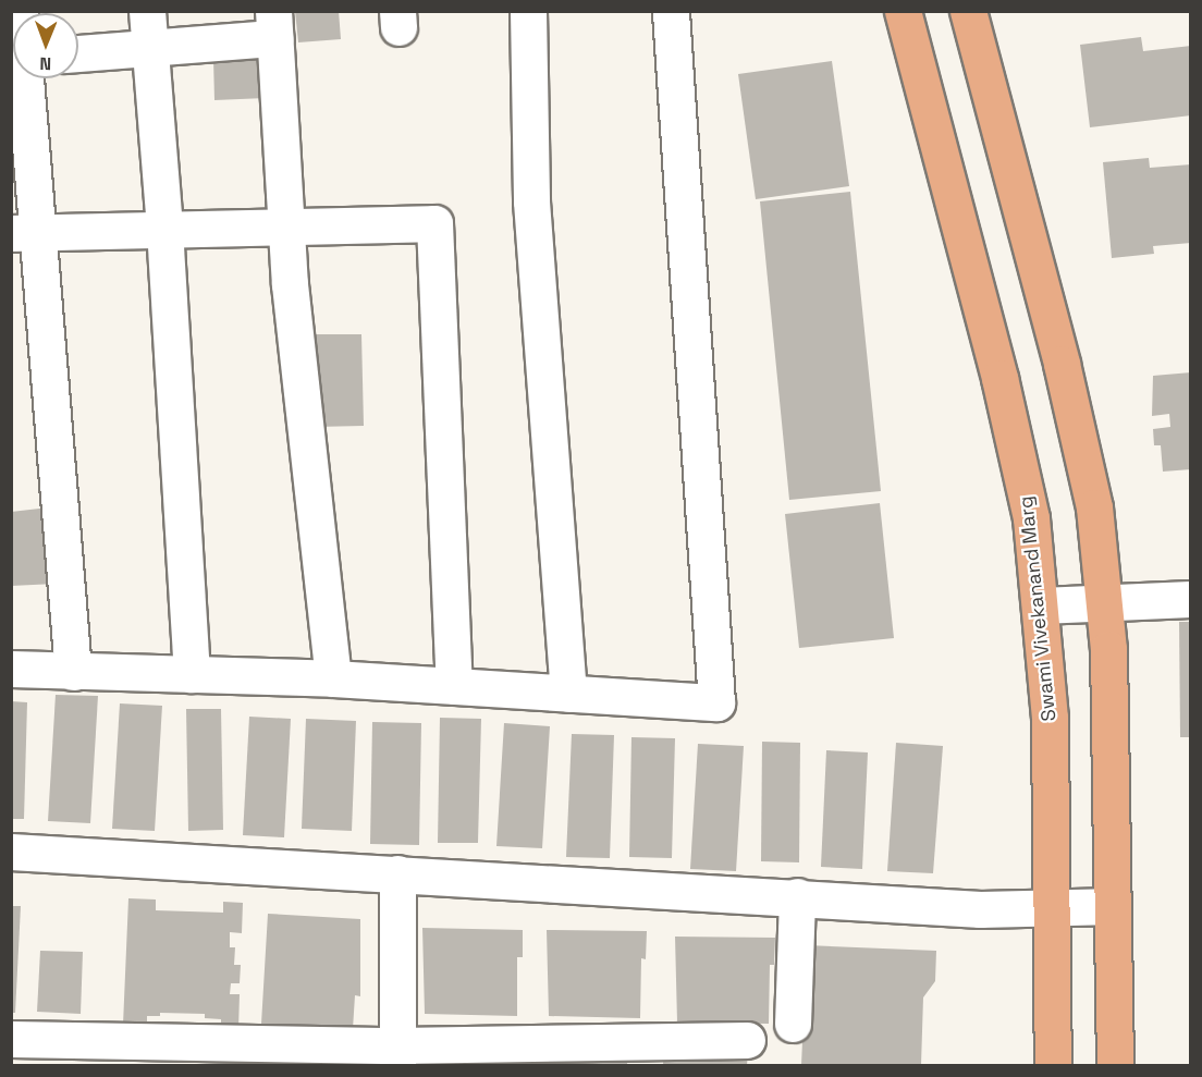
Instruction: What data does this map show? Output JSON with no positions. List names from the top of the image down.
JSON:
{
  "streets": {
    "main road": ["Swami Vivekanand Marg"]
  },
  "north": "bottom"
}
